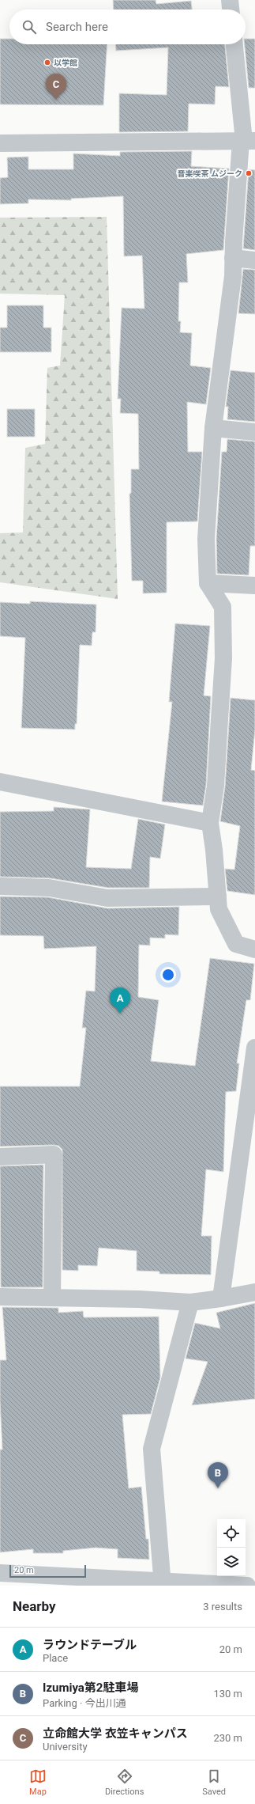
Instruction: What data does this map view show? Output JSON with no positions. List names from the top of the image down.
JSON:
{
  "places": ["以学館", "音楽喫茶 ムジーク"],
  "scale_bar": "20 m",
  "page": {
    "search": "Search here",
    "pins": ["C", "A", "B"],
    "scale": "20 m",
    "heading": ["Nearby", "3 results"],
    "list": [
      {
        "mark": "A",
        "name": "ラウンドテーブル",
        "note": "Place",
        "value": "20 m"
      },
      {
        "mark": "B",
        "name": "Izumiya第2駐車場",
        "note": "Parking · 今出川通",
        "value": "130 m"
      },
      {
        "mark": "C",
        "name": "立命館大学 衣笠キャンパス",
        "note": "University",
        "value": "230 m"
      }
    ],
    "nav": ["Map", "Directions", "Saved"]
  }
}
